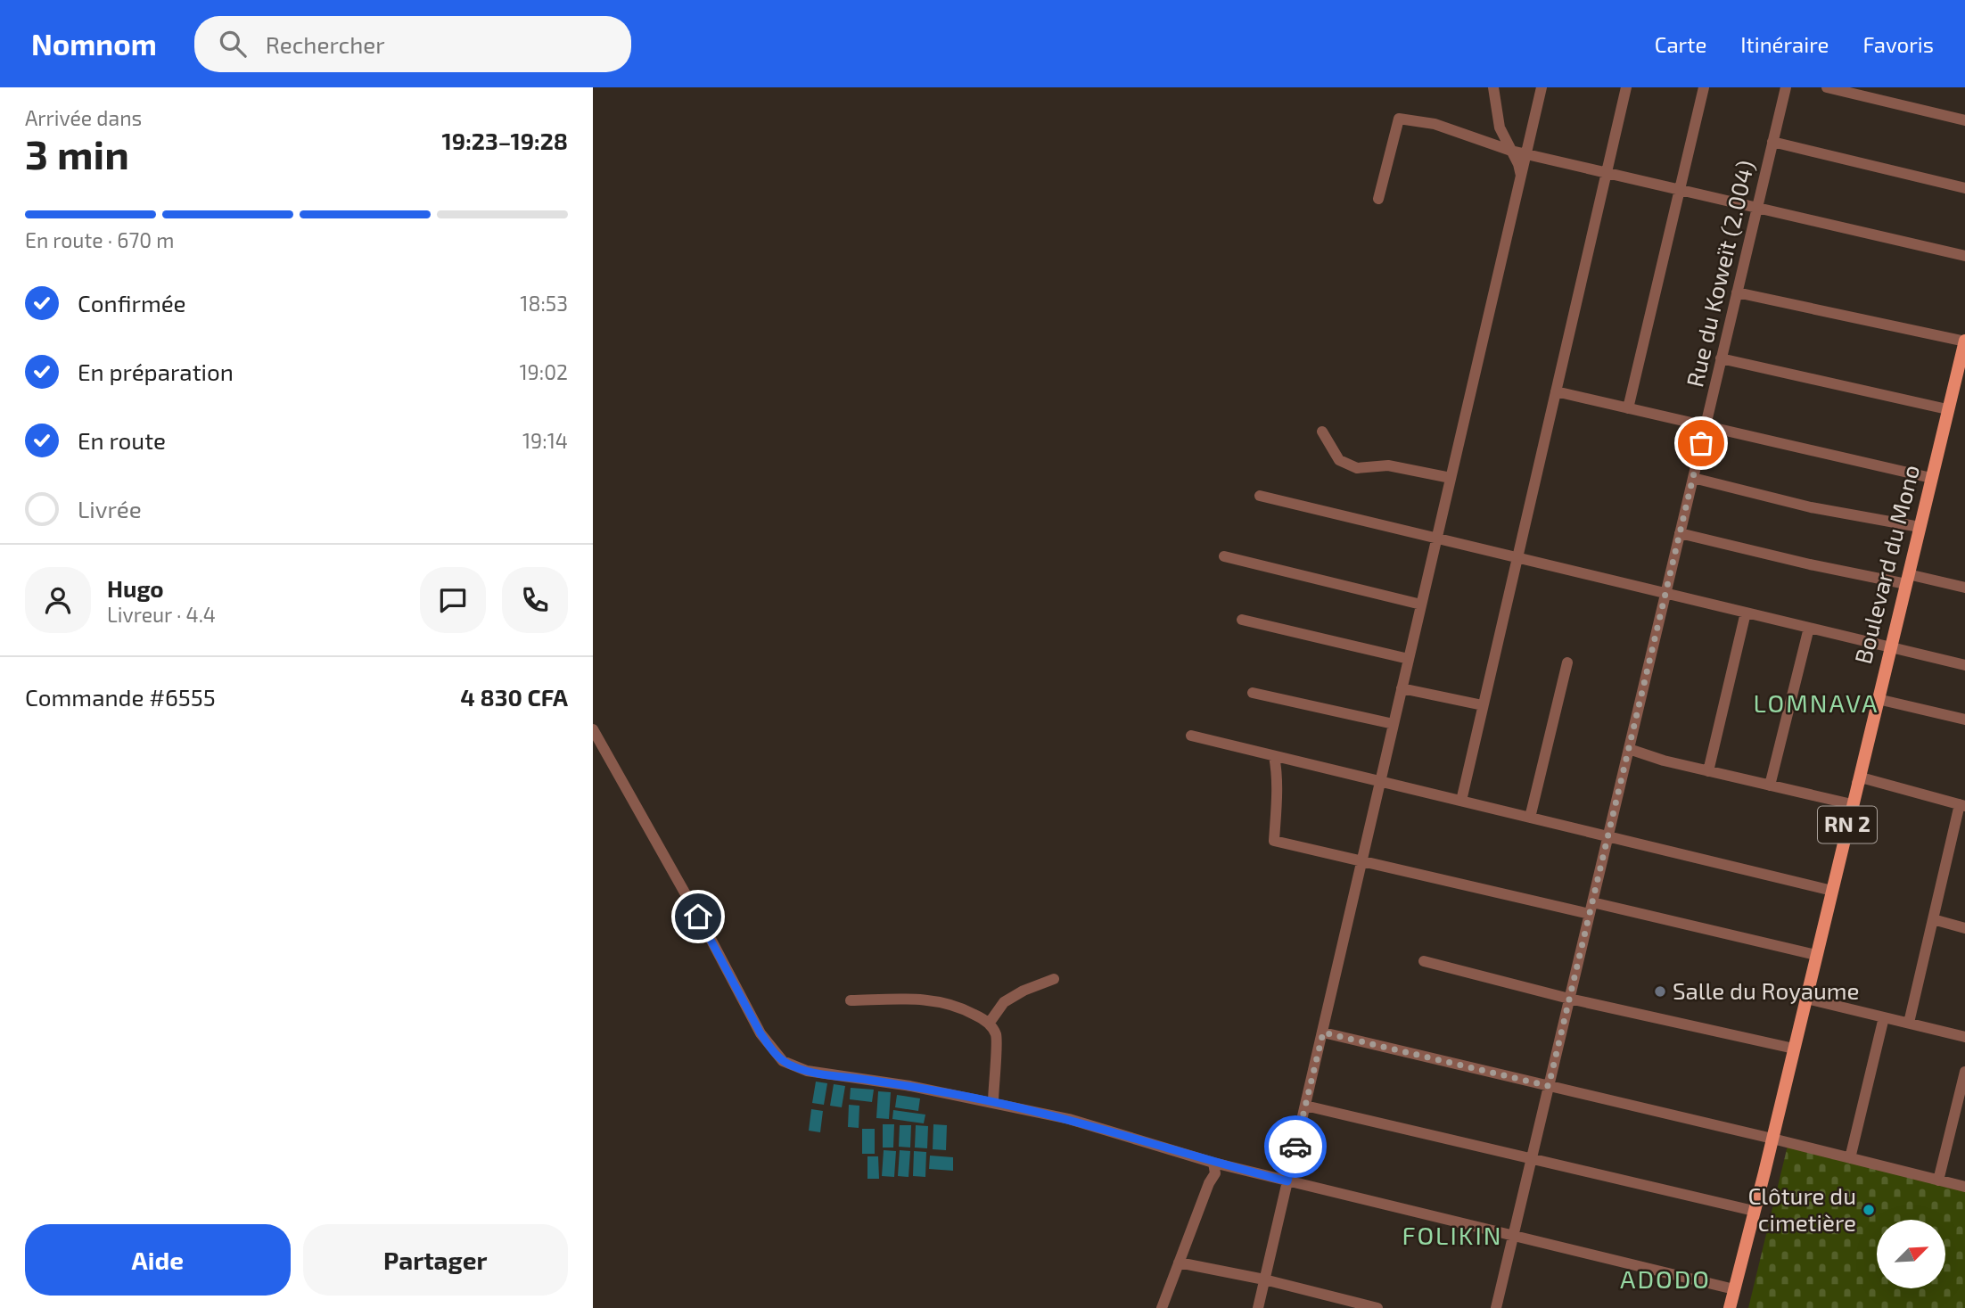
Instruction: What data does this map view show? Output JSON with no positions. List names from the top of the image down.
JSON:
{
  "streets": {
    "main road": ["Boulevard du Mono", "RN 2"],
    "street": ["Rue du Koweït (2.004)"]
  },
  "districts": ["LOMNAVA", "FOLIKIN", "ADODO"],
  "places": ["Salle du Royaume", "Clôture du cimetière"],
  "north": "top right",
  "page": {
    "header": "Nomnom",
    "search": "Rechercher",
    "nav": ["Carte", "Itinéraire", "Favoris"],
    "heading": ["3 min", "Arrivée dans", "19:23–19:28"],
    "panel": [
      "Hugo",
      "Livreur · 4.4",
      "Commande #6555",
      "4 830 CFA"
    ],
    "bar": "En route · 670 m",
    "list": [
      ["Confirmée", "18:53"],
      ["En préparation", "19:02"],
      ["En route", "19:14"],
      "Livrée"
    ],
    "buttons": ["Aide", "Partager"]
  }
}
